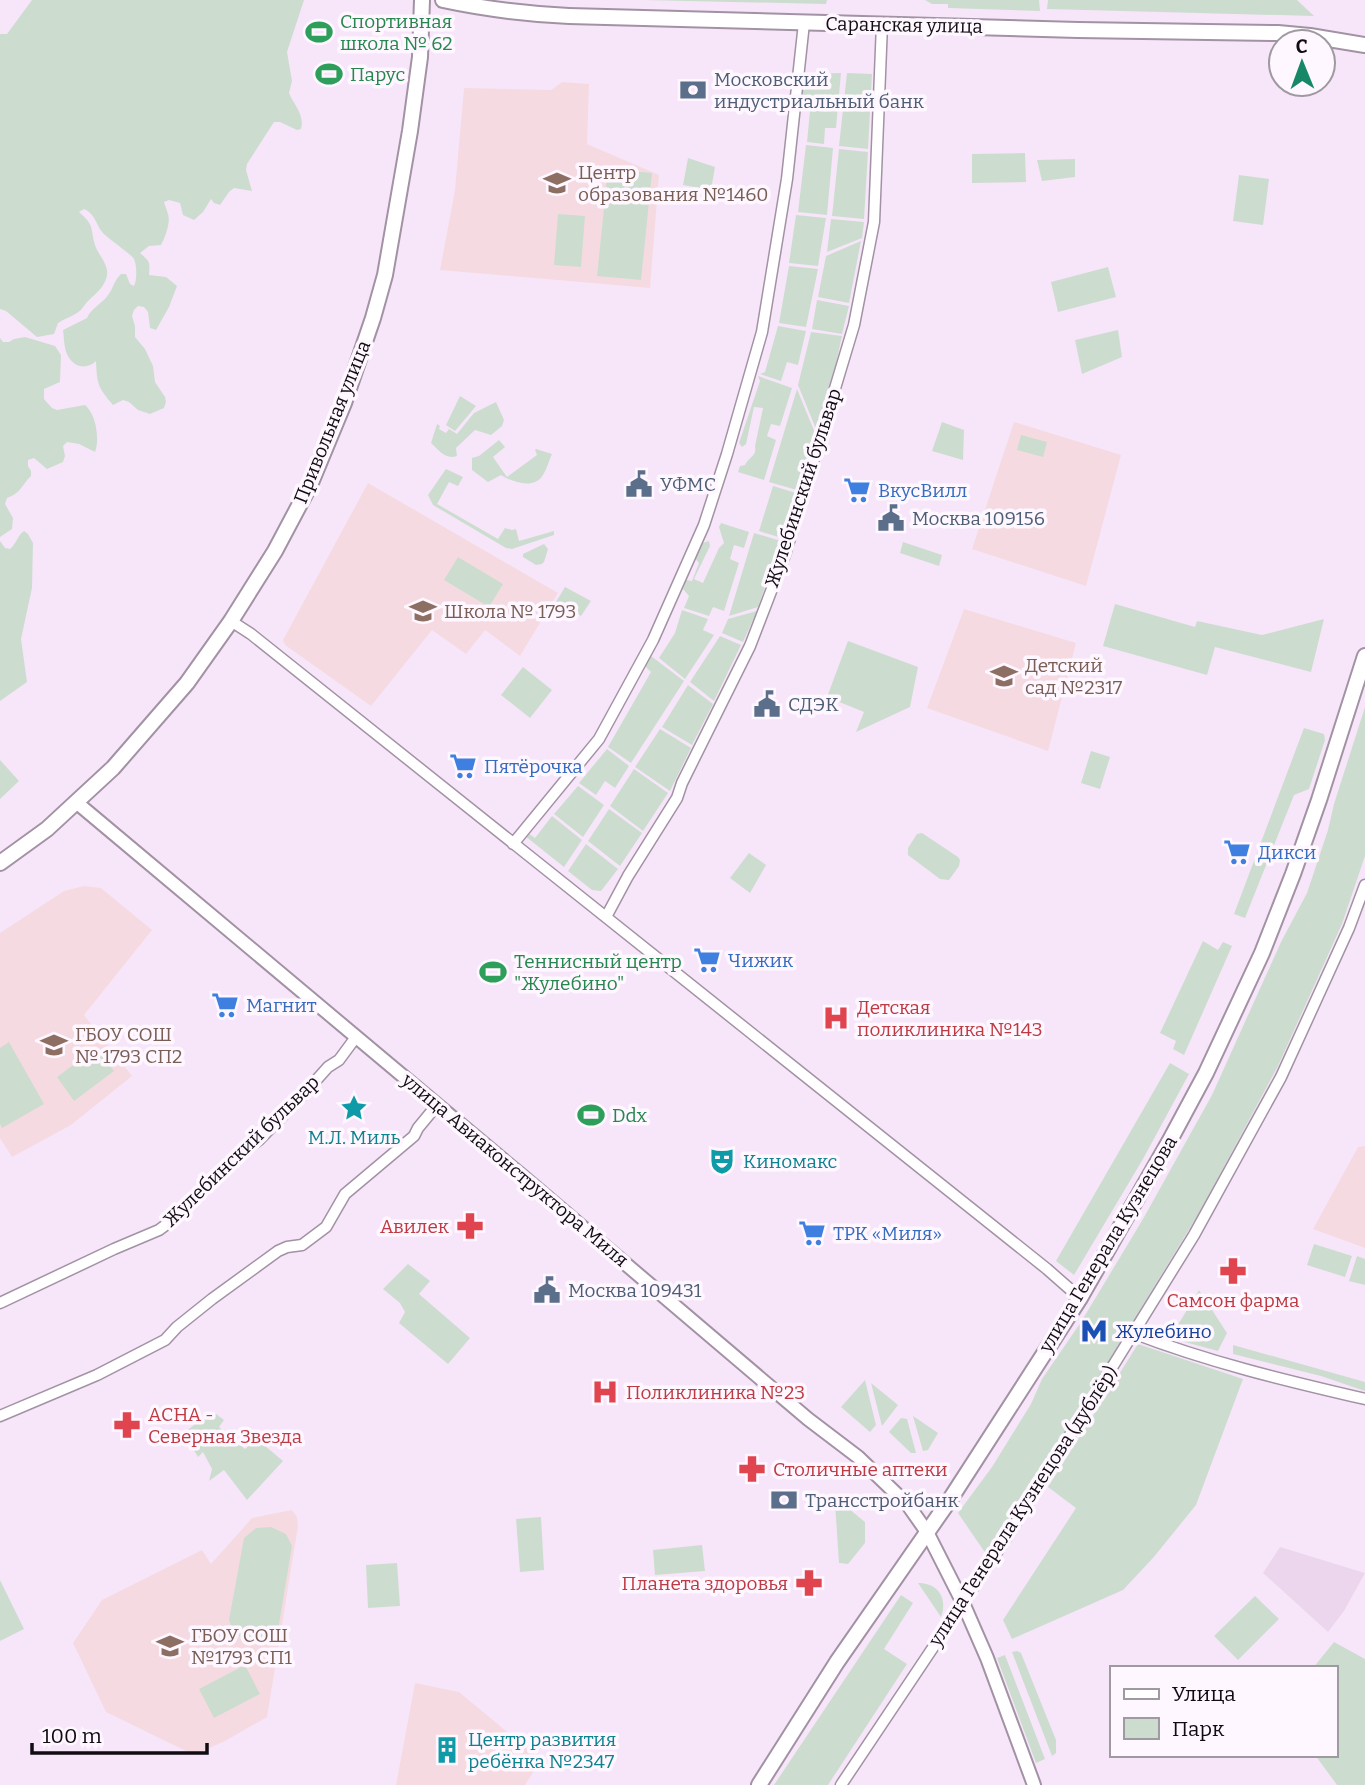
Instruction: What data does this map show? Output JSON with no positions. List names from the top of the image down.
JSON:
{
  "streets": {
    "main road": ["Саранская улица", "Привольная улица", "улица Генерала Кузнецова"],
    "street": ["Жулебинский бульвар", "улица Авиаконструктора Миля", "улица Генерала Кузнецова (дублёр)"]
  },
  "crossings": [
    ["Саранская улица", "Жулебинский бульвар"],
    ["Привольная улица", "улица Авиаконструктора Миля"],
    ["Жулебинский бульвар", "улица Авиаконструктора Миля"],
    ["улица Авиаконструктора Миля", "улица Генерала Кузнецова"],
    ["улица Авиаконструктора Миля", "улица Генерала Кузнецова (дублёр)"]
  ],
  "places": {
    "sports": [
      "Спортивная школа № 62",
      "Парус",
      "Теннисный центр \"Жулебино\"",
      "Ddx"
    ],
    "bank": ["Московский индустриальный банк", "Трансстройбанк"],
    "school or university": [
      "Центр образования №1460",
      "Школа № 1793",
      "Детский сад №2317",
      "ГБОУ СОШ № 1793 СП2",
      "ГБОУ СОШ №1793 СП1"
    ],
    "public building": [
      "УФМС",
      "Москва 109156",
      "СДЭК",
      "Москва 109431"
    ],
    "supermarket": [
      "ВкусВилл",
      "Пятёрочка",
      "Дикси",
      "Чижик",
      "Магнит",
      "ТРК «Миля»"
    ],
    "hospital": ["Детская поликлиника №143", "Поликлиника №23"],
    "place": ["М.Л. Миль"],
    "theatre": ["Киномакс"],
    "pharmacy": [
      "Авилек",
      "Самсон фарма",
      "АСНА - Северная Звезда",
      "Столичные аптеки",
      "Планета здоровья"
    ],
    "metro station": ["Жулебино"],
    "building": ["Центр развития ребёнка №2347"]
  },
  "legend": ["Улица", "Парк"],
  "scale_bar": "100 m",
  "north": "top"
}
